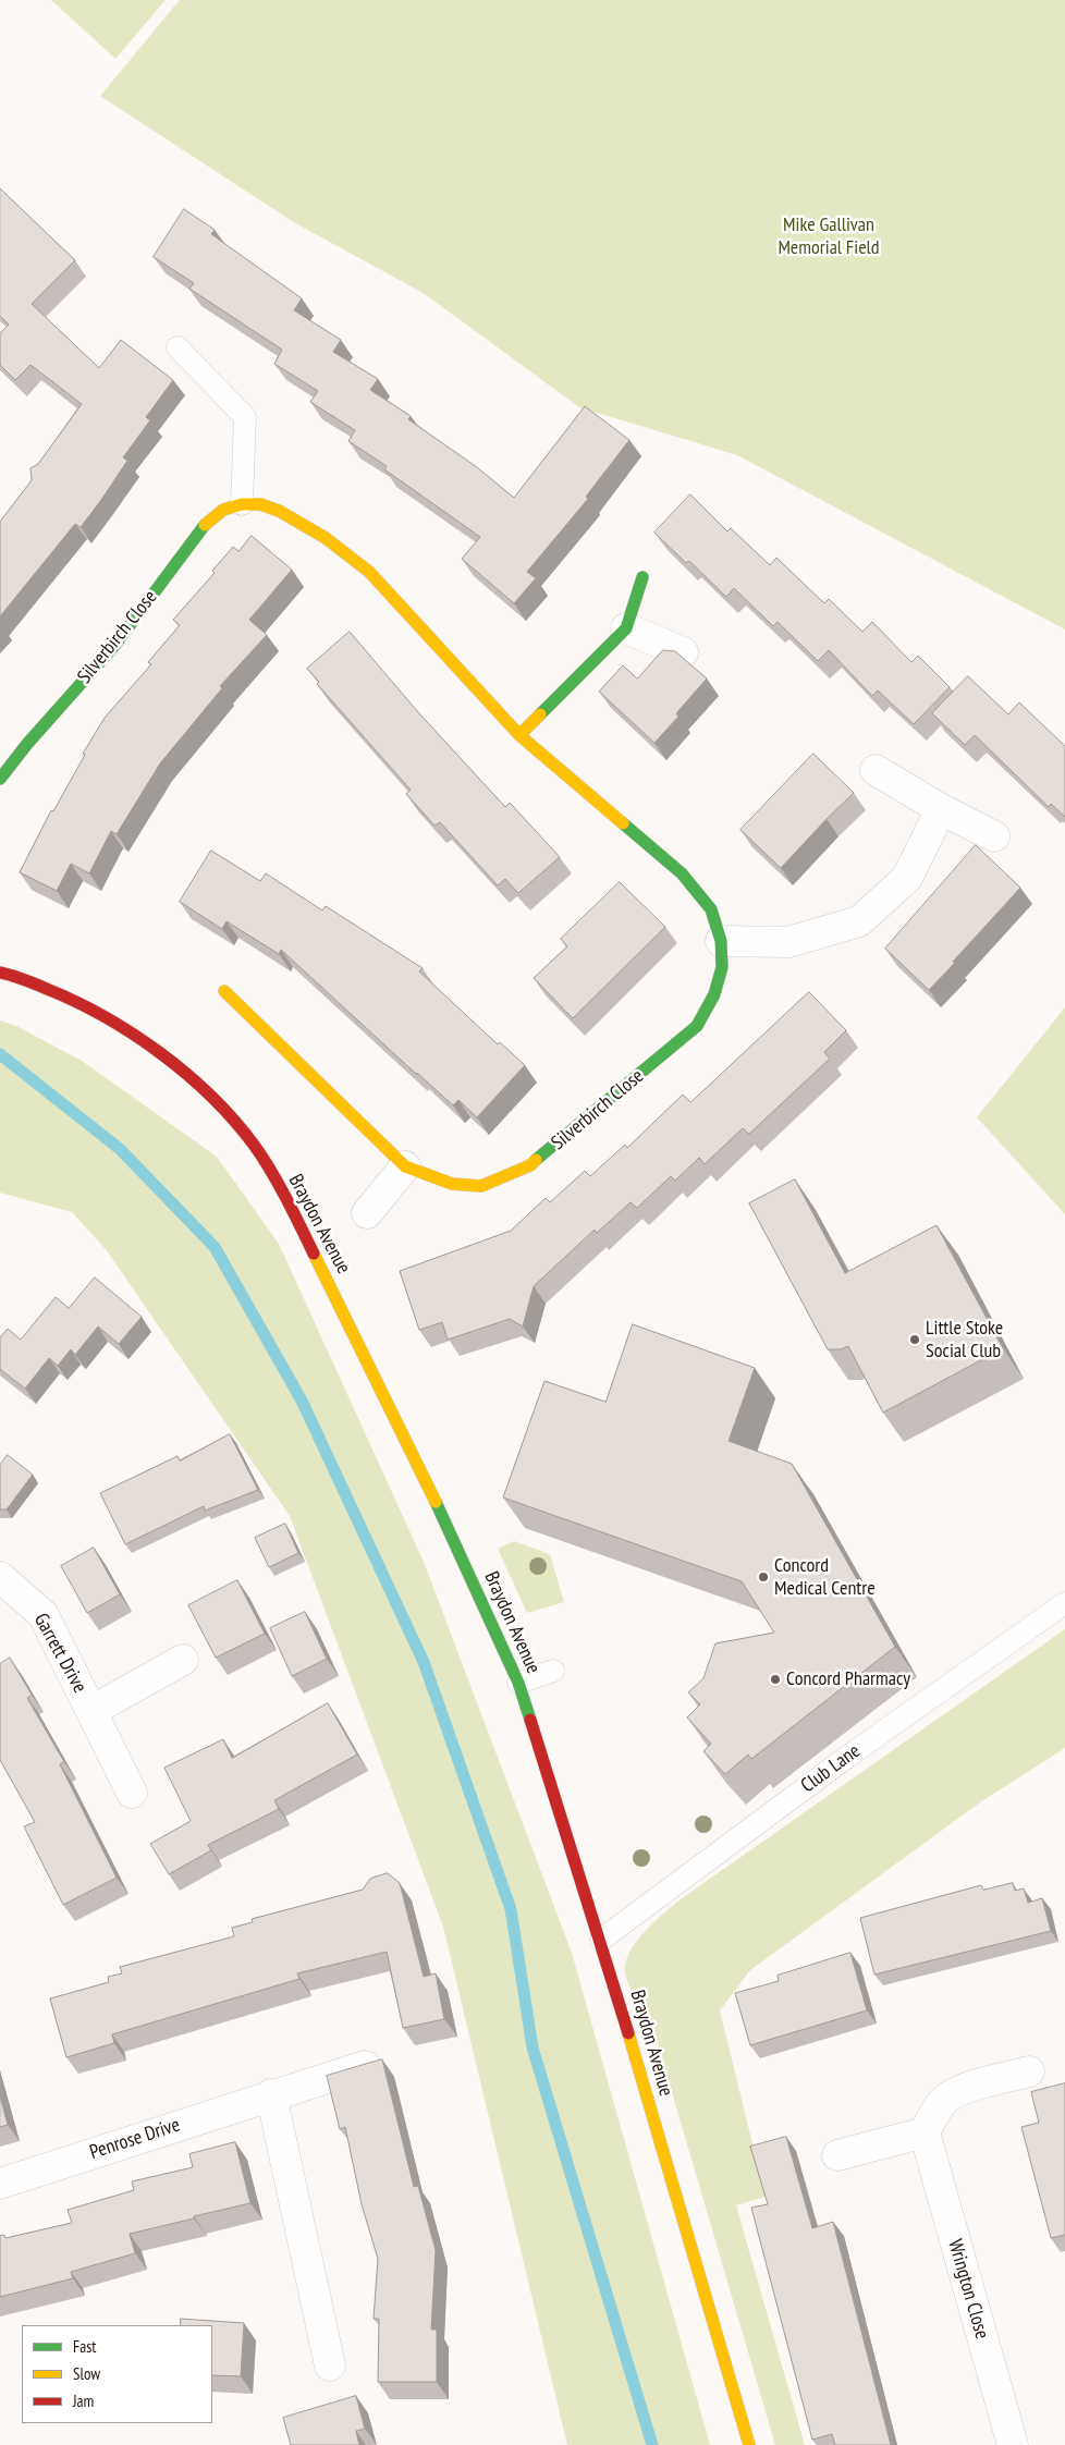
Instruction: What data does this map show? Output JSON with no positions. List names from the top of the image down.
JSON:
{
  "streets": {
    "street": [
      "Silverbirch Close",
      "Braydon Avenue",
      "Garrett Drive",
      "Penrose Drive",
      "Wrington Close"
    ],
    "lane": ["Club Lane"]
  },
  "crossings": [
    ["Braydon Avenue", "Club Lane"]
  ],
  "parks": ["Mike Gallivan Memorial Field"],
  "places": ["Little Stoke Social Club", "Concord Medical Centre", "Concord Pharmacy"],
  "legend": ["Fast", "Slow", "Jam"]
}
